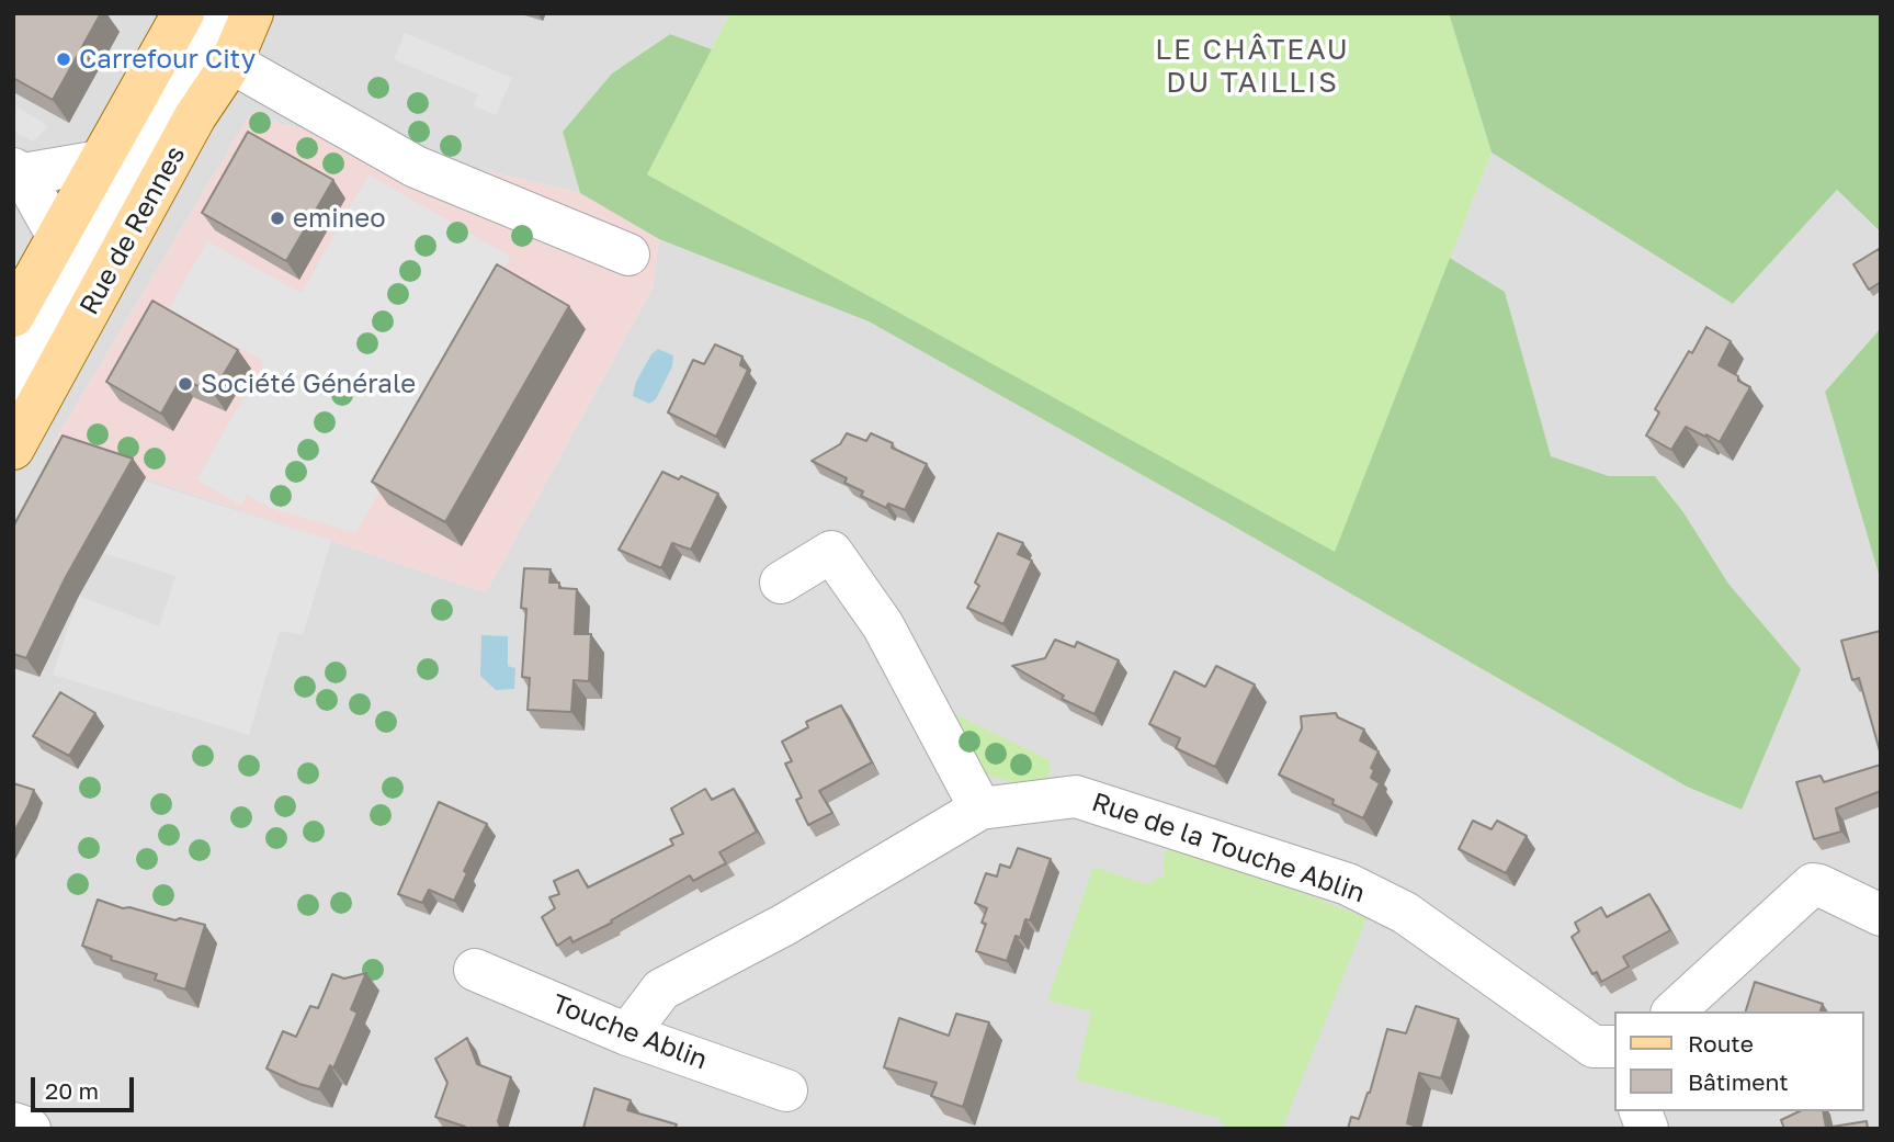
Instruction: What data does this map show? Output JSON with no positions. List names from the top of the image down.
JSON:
{
  "streets": {
    "main road": ["Rue de Rennes"],
    "street": ["Rue de la Touche Ablin", "Touche Ablin"]
  },
  "crossings": [
    ["Rue de la Touche Ablin", "Touche Ablin"]
  ],
  "districts": ["LE CHÂTEAU DU TAILLIS"],
  "places": ["Carrefour City", "emineo", "Société Générale"],
  "legend": ["Route", "Bâtiment"],
  "scale_bar": "20 m"
}
